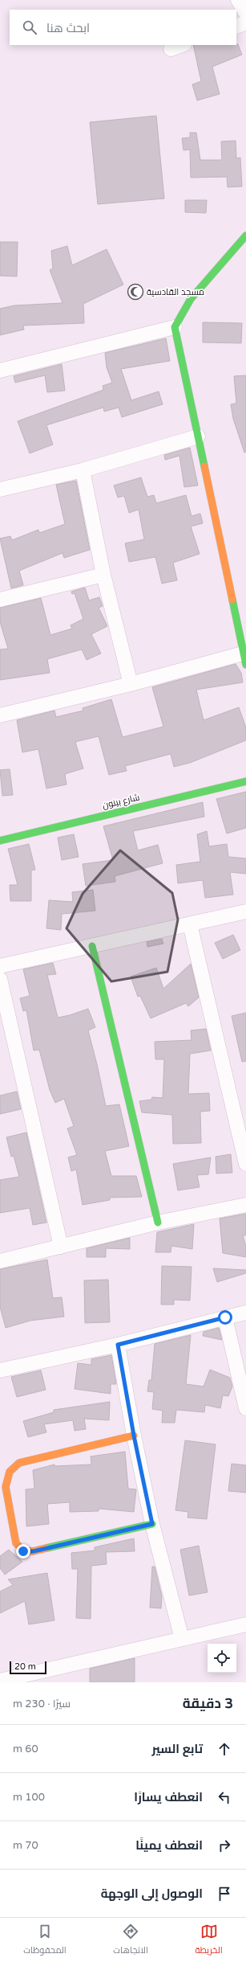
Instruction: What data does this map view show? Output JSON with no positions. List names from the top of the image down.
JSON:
{
  "streets": {
    "street": ["شارع بينون"]
  },
  "places": {
    "mosque": ["مسجد القادسية"]
  },
  "scale_bar": "20 m",
  "page": {
    "search": "ابحث هنا",
    "scale": "20 m",
    "heading": ["3 دقيقة", "سيرًا · 230 m"],
    "list": [
      ["تابع السير", "60 m"],
      ["انعطف يسارًا", "100 m"],
      ["انعطف يمينًا", "70 m"],
      "الوصول إلى الوجهة"
    ],
    "nav": ["الخريطة", "الاتجاهات", "المحفوظات"]
  }
}
